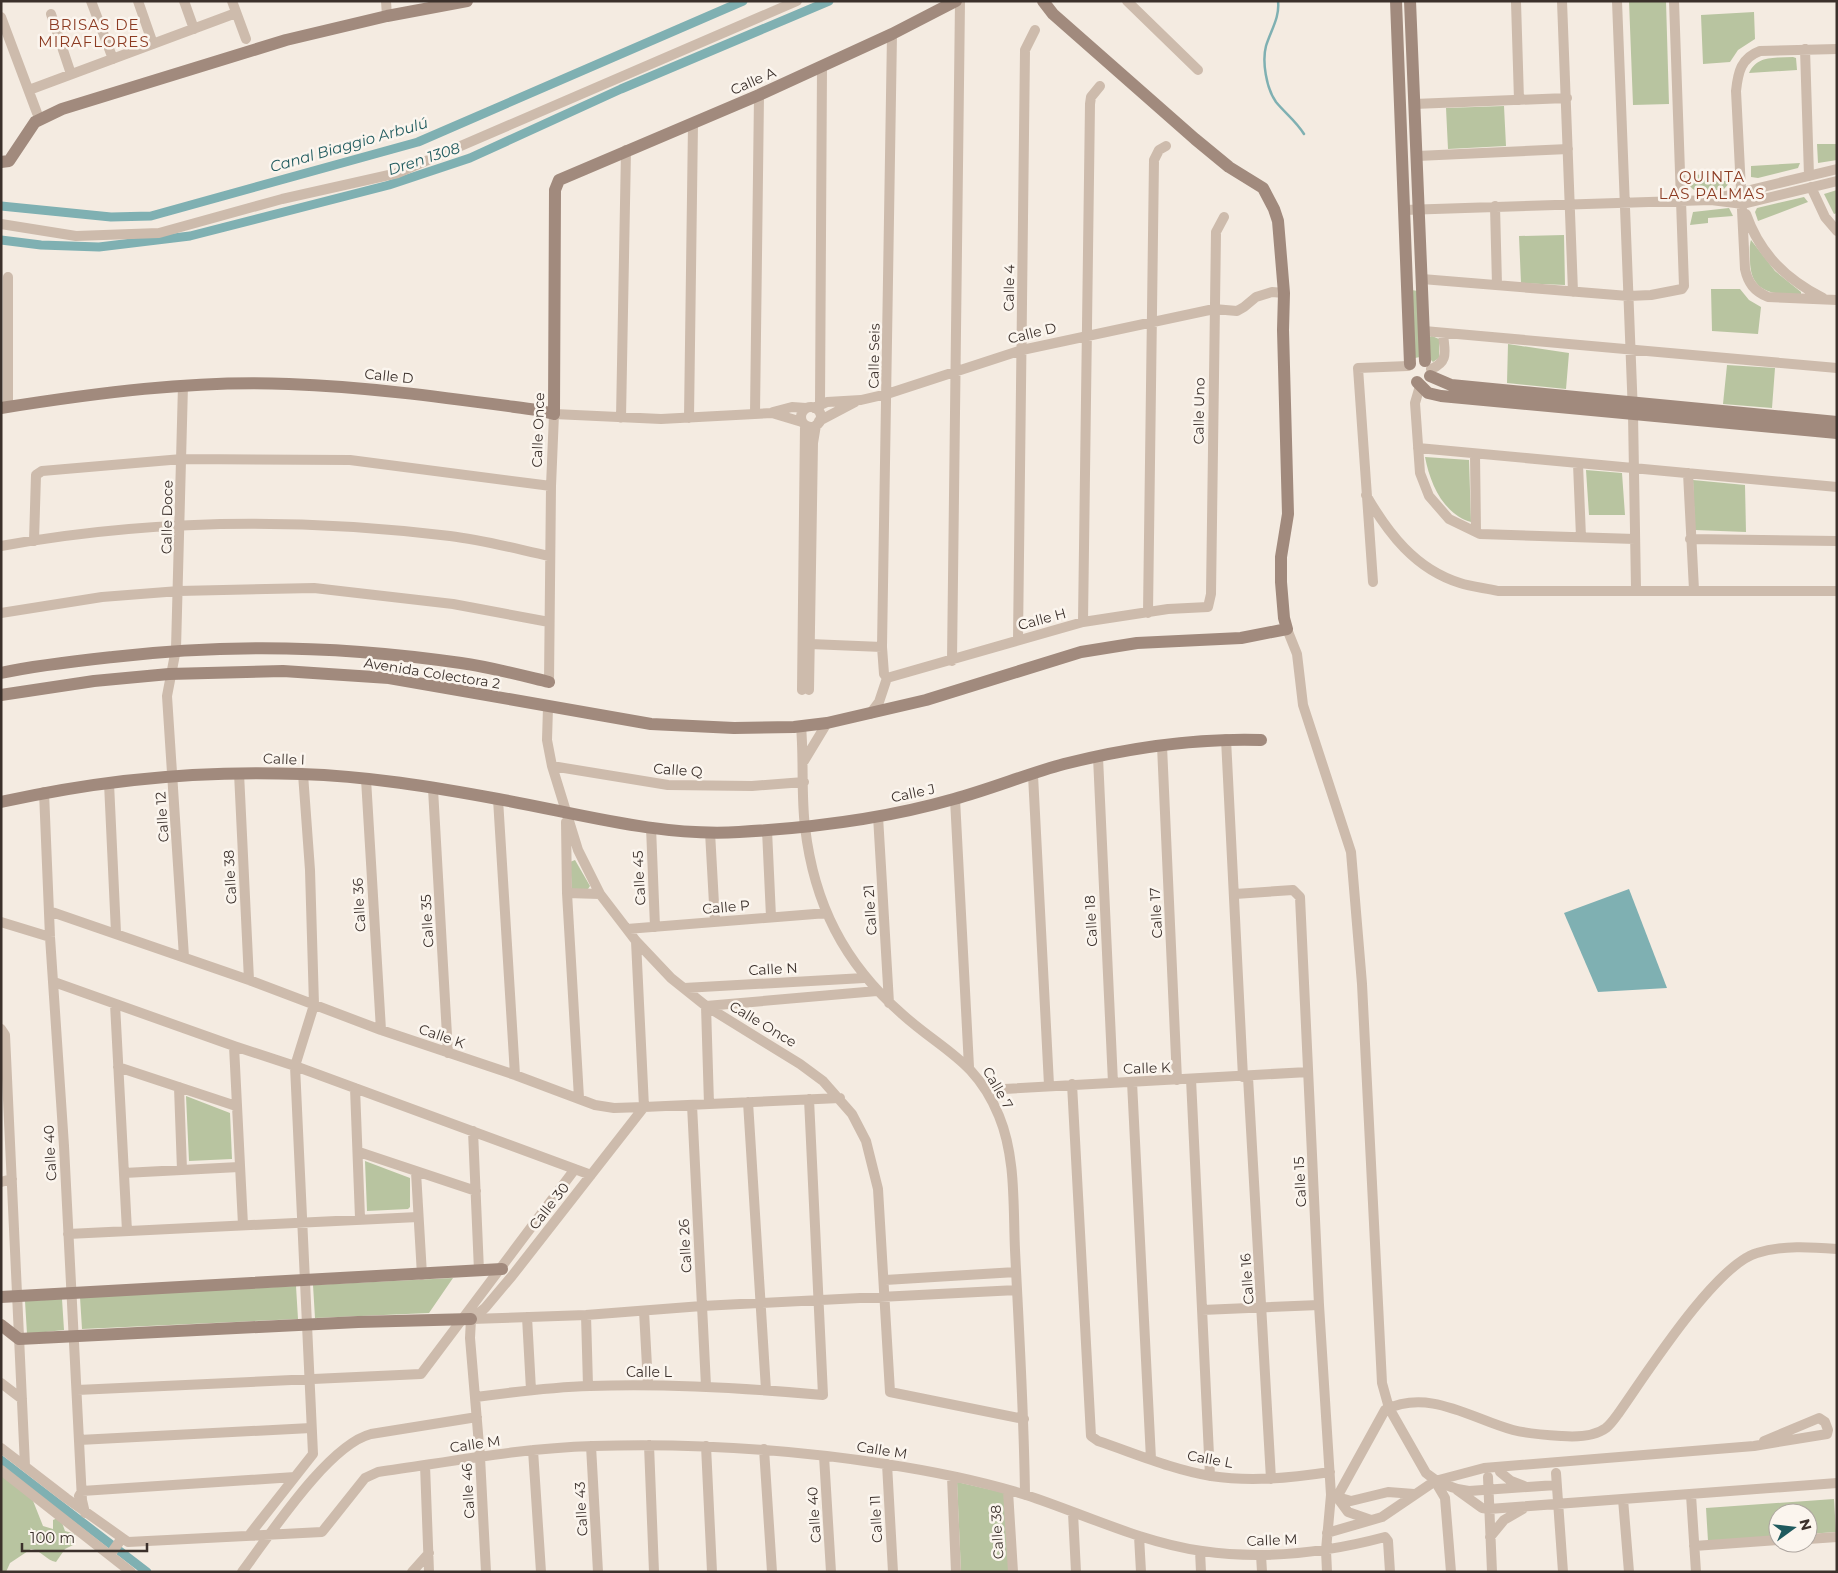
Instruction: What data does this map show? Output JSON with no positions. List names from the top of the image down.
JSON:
{
  "streets": {
    "street": [
      "Calle A",
      "Calle 4",
      "Calle D",
      "Calle Seis",
      "Calle Uno",
      "Calle Once",
      "Calle Doce",
      "Calle H",
      "Avenida Colectora 2",
      "Calle I",
      "Calle Q",
      "Calle J",
      "Calle 12",
      "Calle 38",
      "Calle 45",
      "Calle 36",
      "Calle P",
      "Calle 21",
      "Calle 17",
      "Calle 35",
      "Calle 18",
      "Calle N",
      "Calle K",
      "Calle 7",
      "Calle 40",
      "Calle 15",
      "Calle 30",
      "Calle 26",
      "Calle 16",
      "Calle L",
      "Calle M",
      "Calle 46",
      "Calle 43",
      "Calle 11"
    ]
  },
  "crossings": [
    ["Calle A", "Calle Seis"],
    ["Calle A", "Calle Once"],
    ["Calle 4", "Calle D"],
    ["Calle 4", "Calle H"],
    ["Calle D", "Calle Seis"],
    ["Calle D", "Calle Uno"],
    ["Calle D", "Calle Once"],
    ["Calle D", "Calle Doce"],
    ["Calle Seis", "Calle H"],
    ["Calle Uno", "Calle H"],
    ["Calle Once", "Avenida Colectora 2"],
    ["Calle Once", "Calle I"],
    ["Calle Once", "Calle Q"],
    ["Calle Once", "Calle J"],
    ["Calle Once", "Calle P"],
    ["Calle Once", "Calle N"],
    ["Calle Once", "Calle K"],
    ["Calle Once", "Calle 7"],
    ["Calle Doce", "Avenida Colectora 2"],
    ["Calle Doce", "Calle 12"],
    ["Avenida Colectora 2", "Calle 12"],
    ["Avenida Colectora 2", "Calle 7"],
    ["Calle I", "Calle J"],
    ["Calle I", "Calle 12"],
    ["Calle I", "Calle 38"],
    ["Calle I", "Calle 36"],
    ["Calle I", "Calle 35"],
    ["Calle I", "Calle 40"],
    ["Calle Q", "Calle 7"],
    ["Calle J", "Calle 45"],
    ["Calle J", "Calle 21"],
    ["Calle J", "Calle 17"],
    ["Calle J", "Calle 18"],
    ["Calle J", "Calle 7"],
    ["Calle J", "Calle 16"],
    ["Calle 12", "Calle K"],
    ["Calle 38", "Calle K"],
    ["Calle 38", "Calle M"],
    ["Calle 45", "Calle P"],
    ["Calle 36", "Calle K"],
    ["Calle P", "Calle 7"],
    ["Calle 21", "Calle 7"],
    ["Calle 17", "Calle K"],
    ["Calle 35", "Calle K"],
    ["Calle 18", "Calle K"],
    ["Calle N", "Calle 7"],
    ["Calle K", "Calle 7"],
    ["Calle K", "Calle 40"],
    ["Calle K", "Calle 15"],
    ["Calle K", "Calle 30"],
    ["Calle K", "Calle 26"],
    ["Calle K", "Calle 16"],
    ["Calle K", "Calle L"],
    ["Calle 7", "Calle M"],
    ["Calle 40", "Calle M"],
    ["Calle 15", "Calle 16"],
    ["Calle 15", "Calle L"],
    ["Calle 26", "Calle L"],
    ["Calle 16", "Calle L"],
    ["Calle L", "Calle 46"],
    ["Calle M", "Calle 46"],
    ["Calle M", "Calle 43"],
    ["Calle M", "Calle 11"]
  ],
  "districts": ["BRISAS DE MIRAFLORES", "QUINTA LAS PALMAS"],
  "water": ["Canal Biaggio Arbulú", "Dren 1308"],
  "scale_bar": "100 m",
  "north": "right"
}
